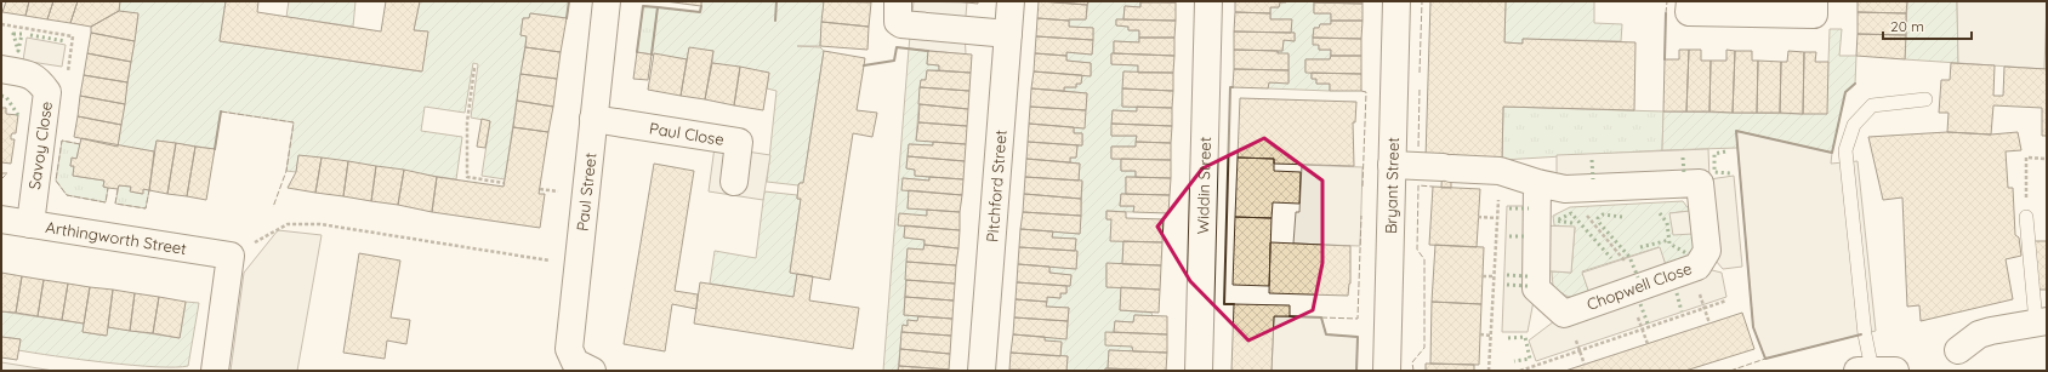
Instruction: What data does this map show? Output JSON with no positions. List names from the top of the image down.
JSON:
{
  "streets": {
    "street": [
      "Paul Close",
      "Savoy Close",
      "Pitchford Street",
      "Widdin Street",
      "Bryant Street",
      "Paul Street",
      "Arthingworth Street",
      "Chopwell Close"
    ]
  },
  "crossings": [
    ["Paul Close", "Paul Street"],
    ["Savoy Close", "Arthingworth Street"],
    ["Bryant Street", "Chopwell Close"]
  ],
  "scale_bar": "20 m"
}
